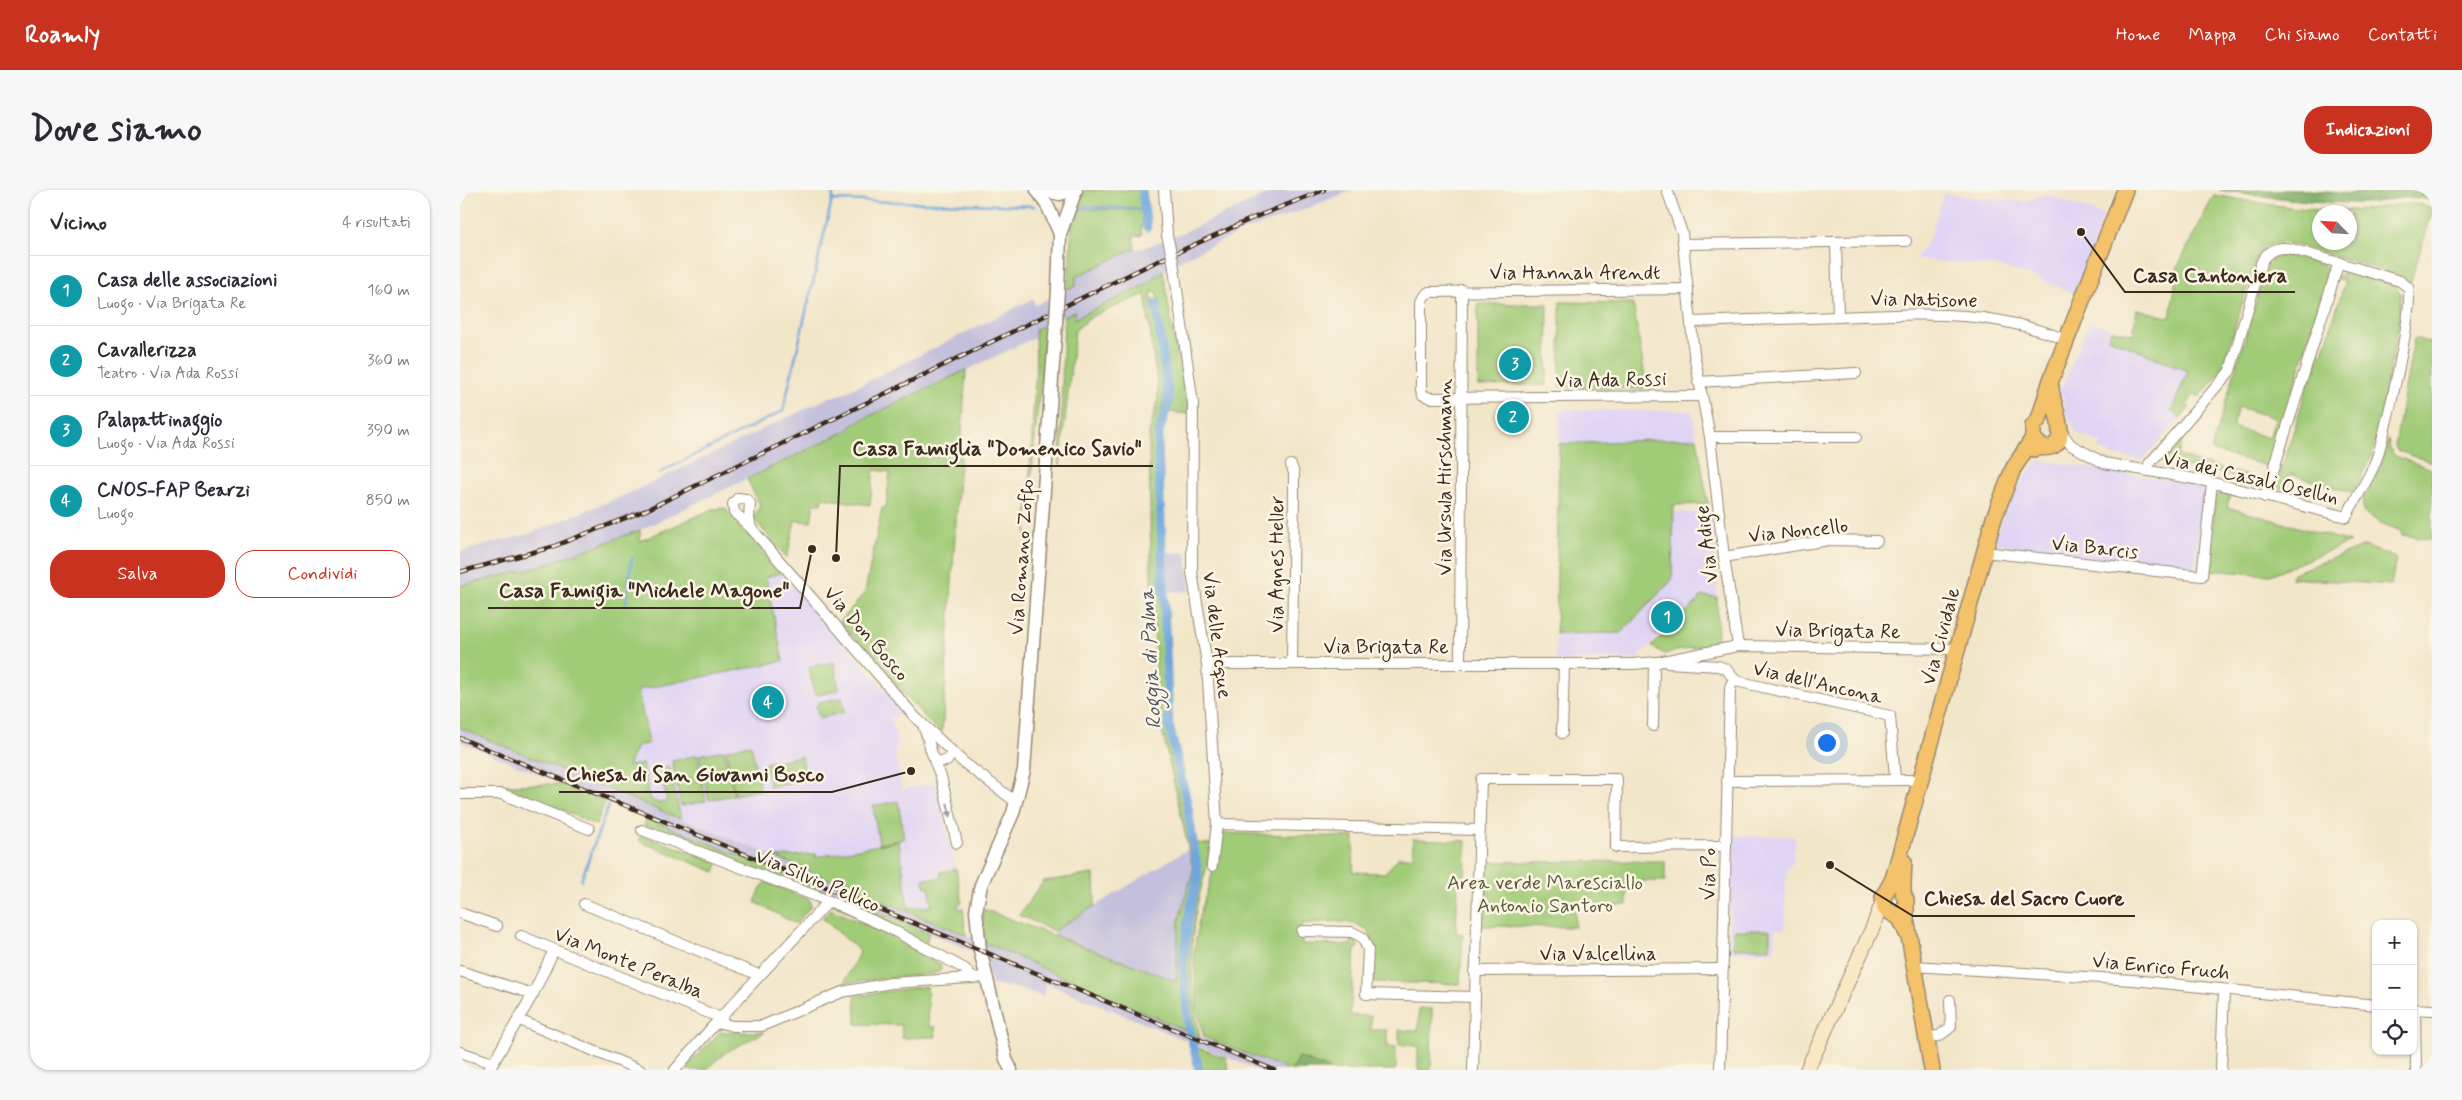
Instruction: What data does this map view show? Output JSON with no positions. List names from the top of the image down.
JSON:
{
  "streets": {
    "main road": ["Via Cividale"],
    "street": [
      "Via Hannah Arendt",
      "Via Natisone",
      "Via Ada Rossi",
      "Via Ursula Hirschmann",
      "Via dei Casali Osellin",
      "Via Noncello",
      "Via Adige",
      "Via Barcis",
      "Via Romano Zoffo",
      "Via Agnes Heller",
      "Via Brigata Re",
      "Via Don Bosco",
      "Via delle Acque",
      "Via dell'Ancona",
      "Via Po",
      "Via Silvio Pellico",
      "Via Valcellina",
      "Via Monte Peralba",
      "Via Enrico Fruch"
    ]
  },
  "crossings": [
    ["Via Hannah Arendt", "Via Ada Rossi"],
    ["Via Hannah Arendt", "Via Ursula Hirschmann"],
    ["Via Hannah Arendt", "Via Adige"],
    ["Via Natisone", "Via Adige"],
    ["Via Ada Rossi", "Via Ursula Hirschmann"],
    ["Via Ada Rossi", "Via Adige"],
    ["Via Ursula Hirschmann", "Via Brigata Re"],
    ["Via dei Casali Osellin", "Via Barcis"],
    ["Via dei Casali Osellin", "Via Cividale"],
    ["Via Noncello", "Via Adige"],
    ["Via Adige", "Via Brigata Re"],
    ["Via Barcis", "Via Cividale"],
    ["Via Romano Zoffo", "Via Silvio Pellico"],
    ["Via Agnes Heller", "Via Brigata Re"],
    ["Via Brigata Re", "Via delle Acque"],
    ["Via Brigata Re", "Via Cividale"],
    ["Via dell'Ancona", "Via Po"],
    ["Via Po", "Via Valcellina"]
  ],
  "water": ["Roggia di Palma"],
  "parks": ["Area verde Maresciallo Antonio Santoro"],
  "places": [
    "Casa Cantoniera",
    "Casa Famigia \"Michele Magone\"",
    "Casa Famiglia \"Domenico Savio\"",
    "Chiesa di San Giovanni Bosco",
    "Chiesa del Sacro Cuore"
  ],
  "north": "top left",
  "page": {
    "header": "Roamly",
    "nav": [
      "Home",
      "Mappa",
      "Chi siamo",
      "Contatti"
    ],
    "buttons": [
      "Indicazioni",
      ["Salva", "Condividi"]
    ],
    "title": "Dove siamo",
    "heading": ["Vicino", "4 risultati"],
    "list": [
      {
        "mark": "1",
        "name": "Casa delle associazioni",
        "note": "Luogo · Via Brigata Re",
        "value": "160 m"
      },
      {
        "mark": "2",
        "name": "Cavallerizza",
        "note": "Teatro · Via Ada Rossi",
        "value": "360 m"
      },
      {
        "mark": "3",
        "name": "Palapattinaggio",
        "note": "Luogo · Via Ada Rossi",
        "value": "390 m"
      },
      {
        "mark": "4",
        "name": "CNOS-FAP Bearzi",
        "note": "Luogo",
        "value": "850 m"
      }
    ],
    "pins": [
      "3",
      "2",
      "1",
      "4"
    ],
    "map_buttons": ["+", "−"]
  }
}
